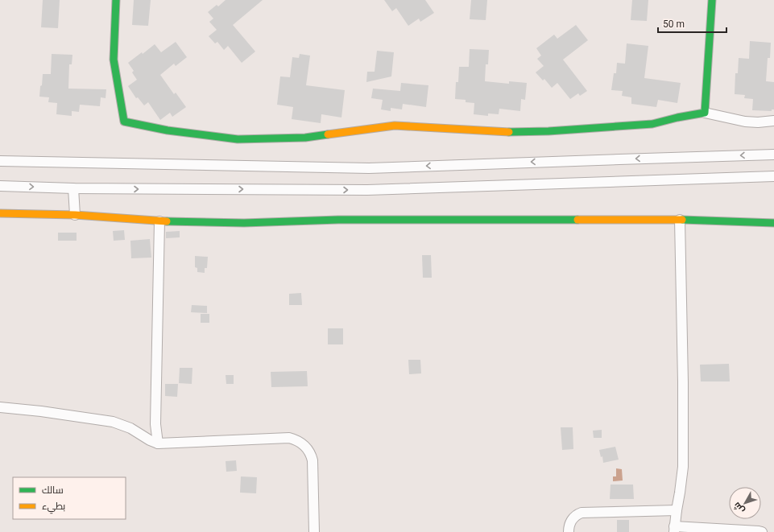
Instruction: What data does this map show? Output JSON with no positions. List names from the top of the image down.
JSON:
{
  "legend": ["سالك", "بطيء"],
  "scale_bar": "50 m",
  "north": "bottom left"
}
